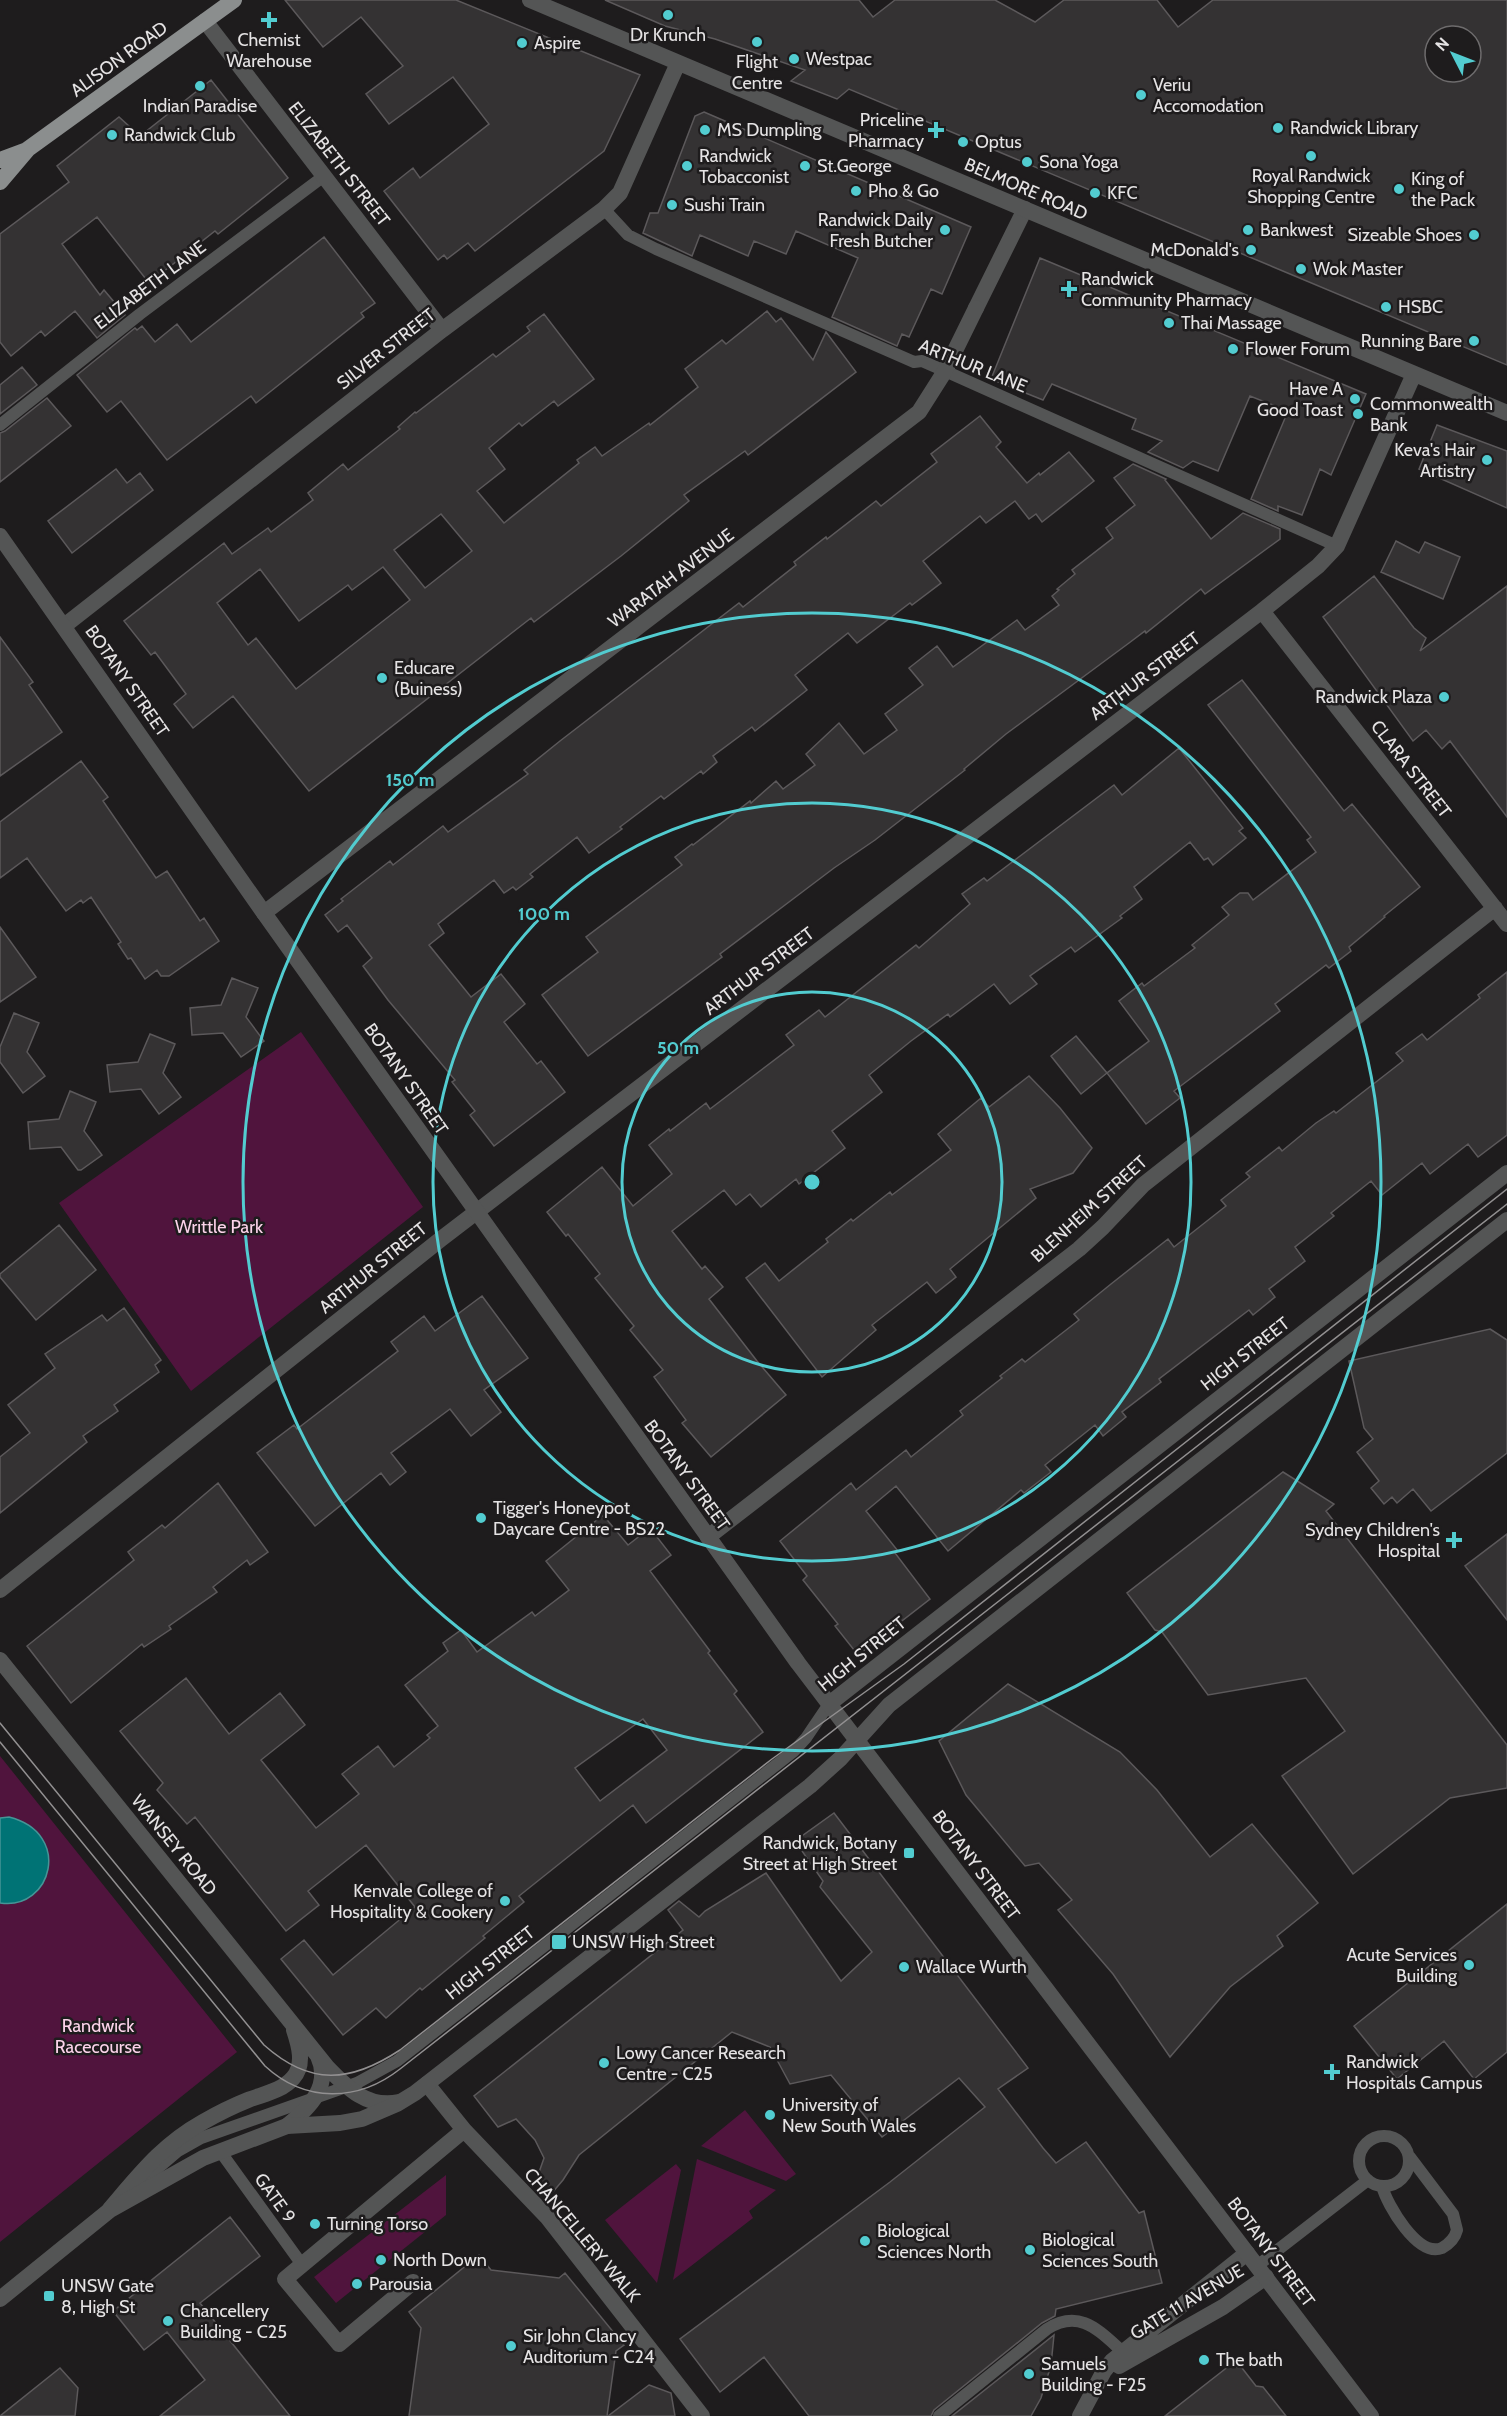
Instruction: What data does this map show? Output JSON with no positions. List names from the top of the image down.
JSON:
{
  "streets": {
    "main road": ["ALISON ROAD"],
    "street": [
      "ELIZABETH STREET",
      "BELMORE ROAD",
      "SILVER STREET",
      "WARATAH AVENUE",
      "ARTHUR STREET",
      "BOTANY STREET",
      "CLARA STREET",
      "BLENHEIM STREET",
      "HIGH STREET",
      "WANSEY ROAD",
      "CHANCELLERY WALK",
      "GATE 11 AVENUE"
    ],
    "lane": ["ELIZABETH LANE", "ARTHUR LANE", "GATE 9"]
  },
  "crossings": [
    ["ALISON ROAD", "ELIZABETH STREET"],
    ["ELIZABETH STREET", "ELIZABETH LANE"],
    ["ELIZABETH STREET", "SILVER STREET"],
    ["BELMORE ROAD", "SILVER STREET"],
    ["BELMORE ROAD", "WARATAH AVENUE"],
    ["BELMORE ROAD", "ARTHUR STREET"],
    ["SILVER STREET", "ARTHUR LANE"],
    ["SILVER STREET", "BOTANY STREET"],
    ["ARTHUR LANE", "WARATAH AVENUE"],
    ["ARTHUR LANE", "ARTHUR STREET"],
    ["WARATAH AVENUE", "BOTANY STREET"],
    ["ARTHUR STREET", "BOTANY STREET"],
    ["ARTHUR STREET", "CLARA STREET"],
    ["BOTANY STREET", "BLENHEIM STREET"],
    ["BOTANY STREET", "HIGH STREET"],
    ["BOTANY STREET", "GATE 11 AVENUE"],
    ["CLARA STREET", "BLENHEIM STREET"],
    ["HIGH STREET", "WANSEY ROAD"],
    ["HIGH STREET", "GATE 9"],
    ["HIGH STREET", "CHANCELLERY WALK"]
  ],
  "parks": ["Writtle Park", "Randwick Racecourse"],
  "places": {
    "other": [
      "Dr Krunch",
      "Flight Centre",
      "Aspire",
      "Westpac",
      "Indian Paradise",
      "Veriu Accomodation",
      "Randwick Library",
      "MS Dumpling",
      "Randwick Club",
      "Optus",
      "Royal Randwick Shopping Centre",
      "Sona Yoga",
      "Randwick Tobacconist",
      "St.George",
      "King of the Pack",
      "Pho & Go",
      "KFC",
      "Sushi Train",
      "Randwick Daily Fresh Butcher",
      "Bankwest",
      "Sizeable Shoes",
      "McDonald's",
      "Wok Master",
      "HSBC",
      "Thai Massage",
      "Running Bare",
      "Flower Forum",
      "Have A Good Toast",
      "Commonwealth Bank",
      "Keva's Hair Artistry",
      "Educare (Buiness)",
      "Randwick Plaza",
      "Tigger's Honeypot Daycare Centre - BS22",
      "Kenvale College of Hospitality & Cookery",
      "Acute Services Building",
      "Wallace Wurth",
      "Lowy Cancer Research Centre - C25",
      "University of New South Wales",
      "Turning Torso",
      "Biological Sciences North",
      "Biological Sciences South",
      "North Down",
      "Parousia",
      "Chancellery Building - C25",
      "Sir John Clancy Auditorium - C24",
      "The bath",
      "Samuels Building - F25"
    ],
    "health": [
      "Chemist Warehouse",
      "Priceline Pharmacy",
      "Randwick Community Pharmacy",
      "Sydney Children's Hospital",
      "Randwick Hospitals Campus"
    ],
    "transit": ["Randwick, Botany Street at High Street", "UNSW High Street", "UNSW Gate 8, High St"]
  },
  "north": "top left",
  "rings": ["150 m", "100 m", "50 m"]
}
